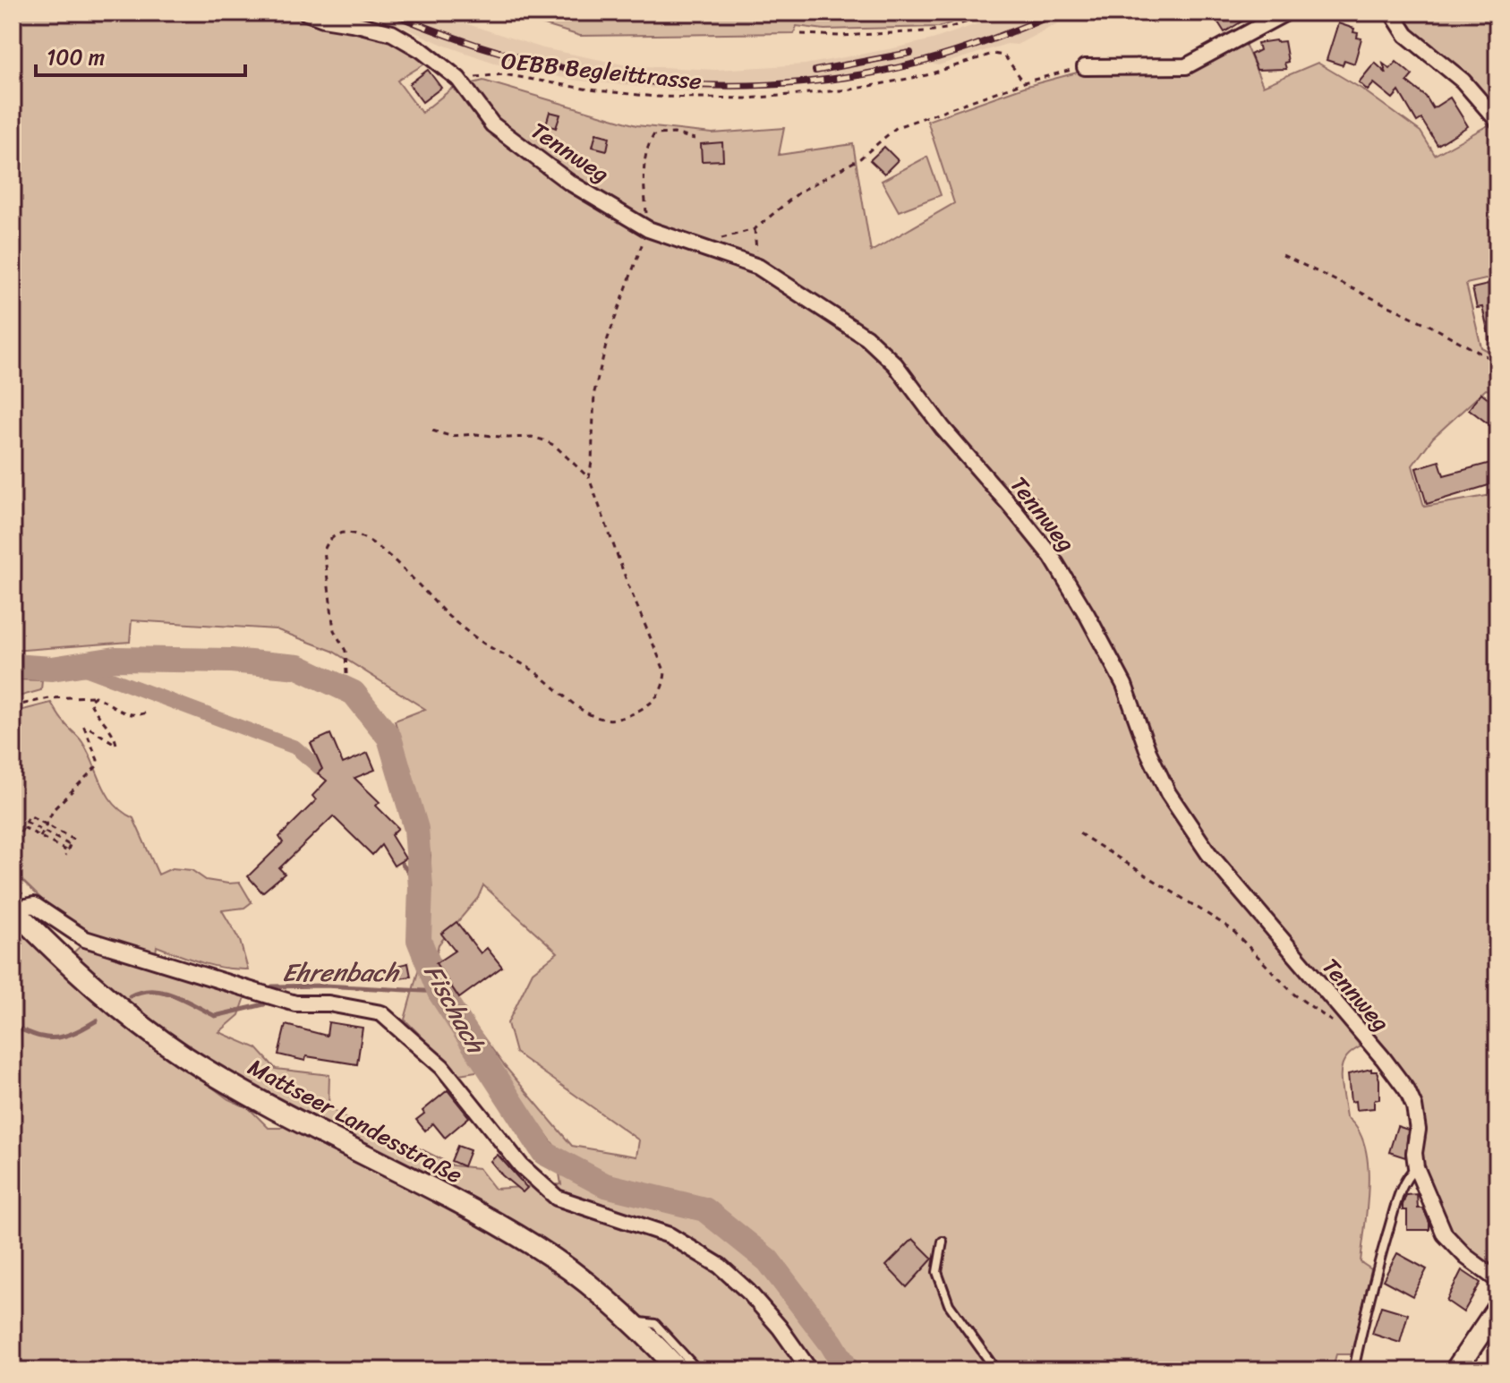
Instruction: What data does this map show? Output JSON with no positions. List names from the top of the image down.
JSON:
{
  "streets": {
    "main road": ["Mattseer Landesstraße"],
    "street": ["Tennweg"],
    "path": ["OEBB Begleittrasse"]
  },
  "crossings": [
    ["OEBB Begleittrasse", "Tennweg"]
  ],
  "water": ["Ehrenbach", "Fischach"],
  "scale_bar": "100 m"
}
